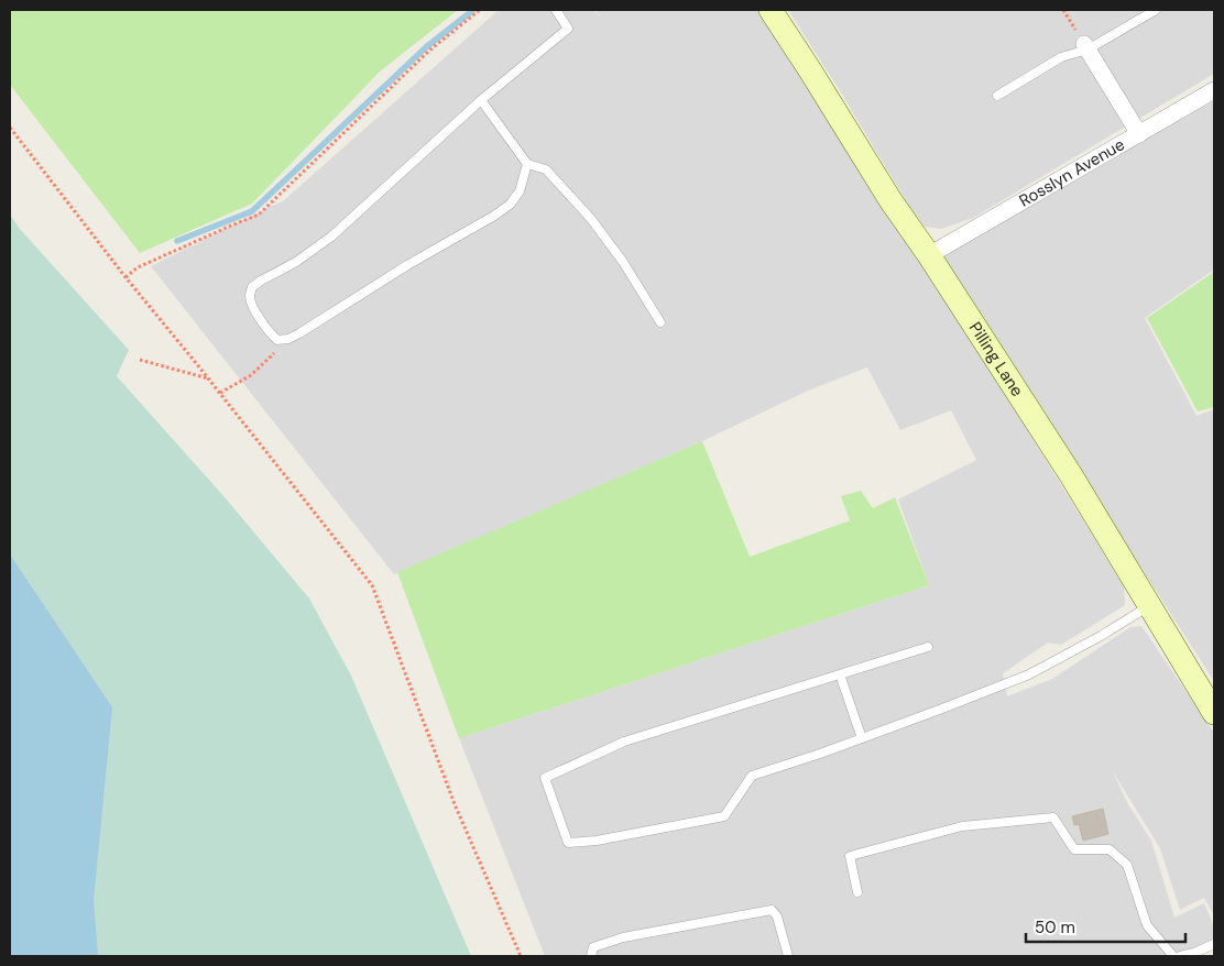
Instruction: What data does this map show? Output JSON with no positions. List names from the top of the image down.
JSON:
{
  "streets": {
    "street": ["Rosslyn Avenue", "Pilling Lane"]
  },
  "crossings": [
    ["Rosslyn Avenue", "Pilling Lane"]
  ],
  "scale_bar": "50 m"
}
